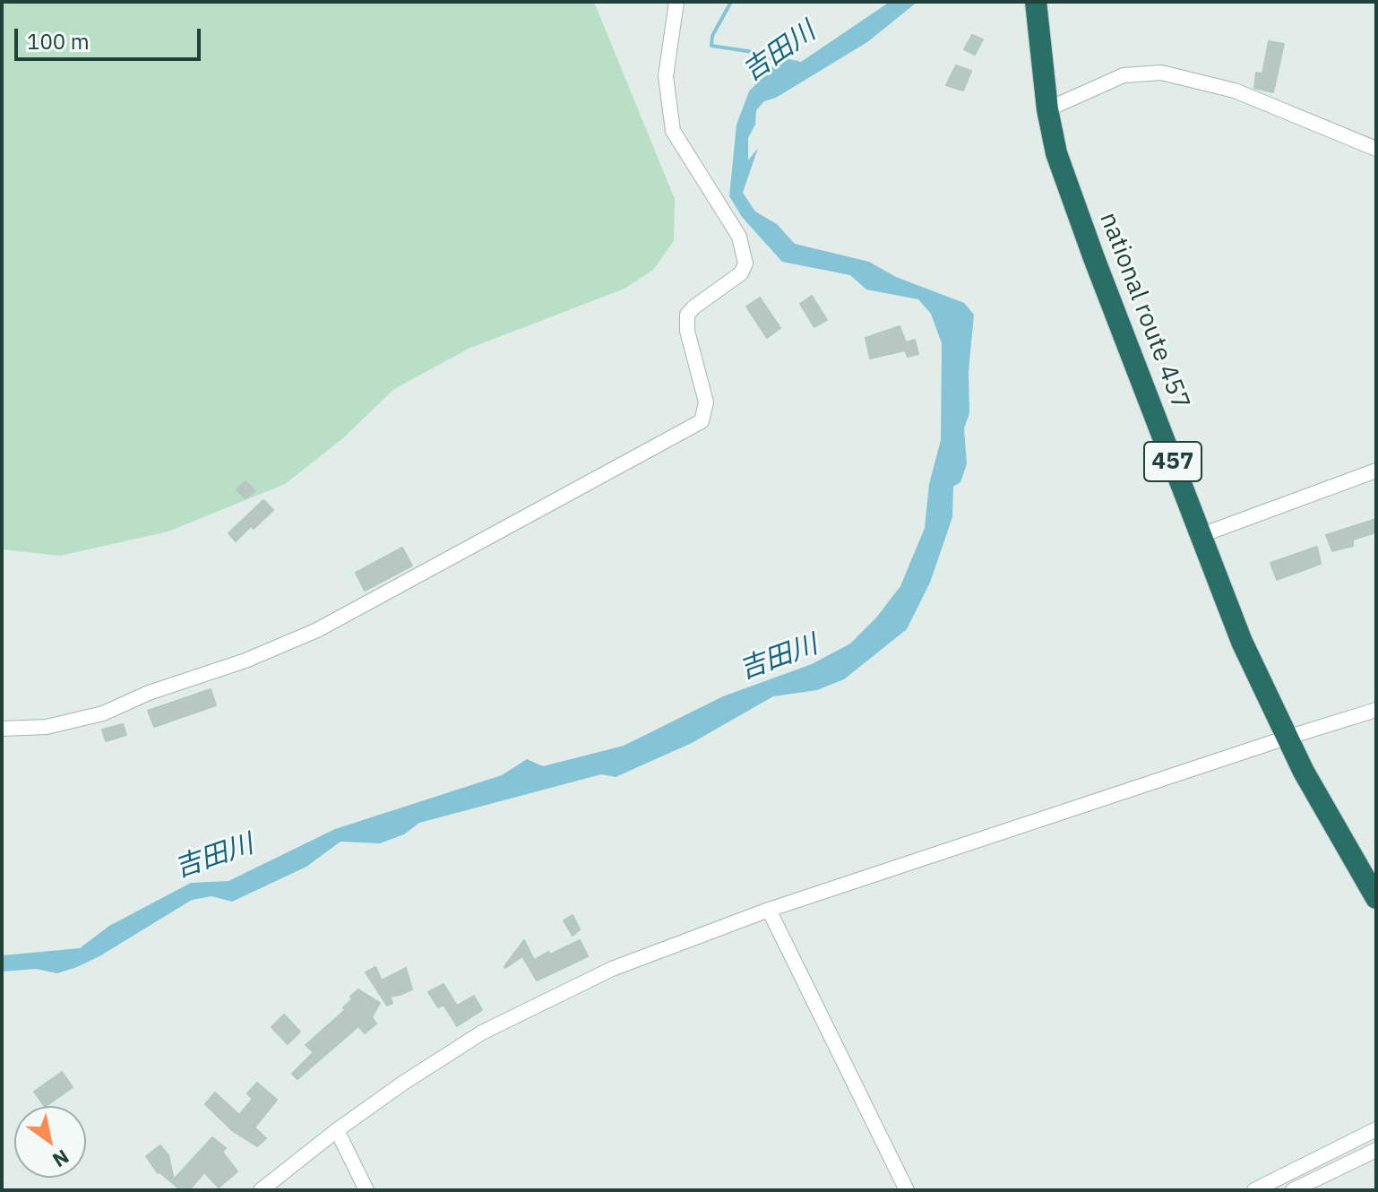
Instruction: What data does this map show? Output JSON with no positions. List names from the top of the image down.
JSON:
{
  "streets": {
    "highway": ["national route 457", "457"]
  },
  "water": ["吉田川"],
  "scale_bar": "100 m",
  "north": "bottom right"
}
